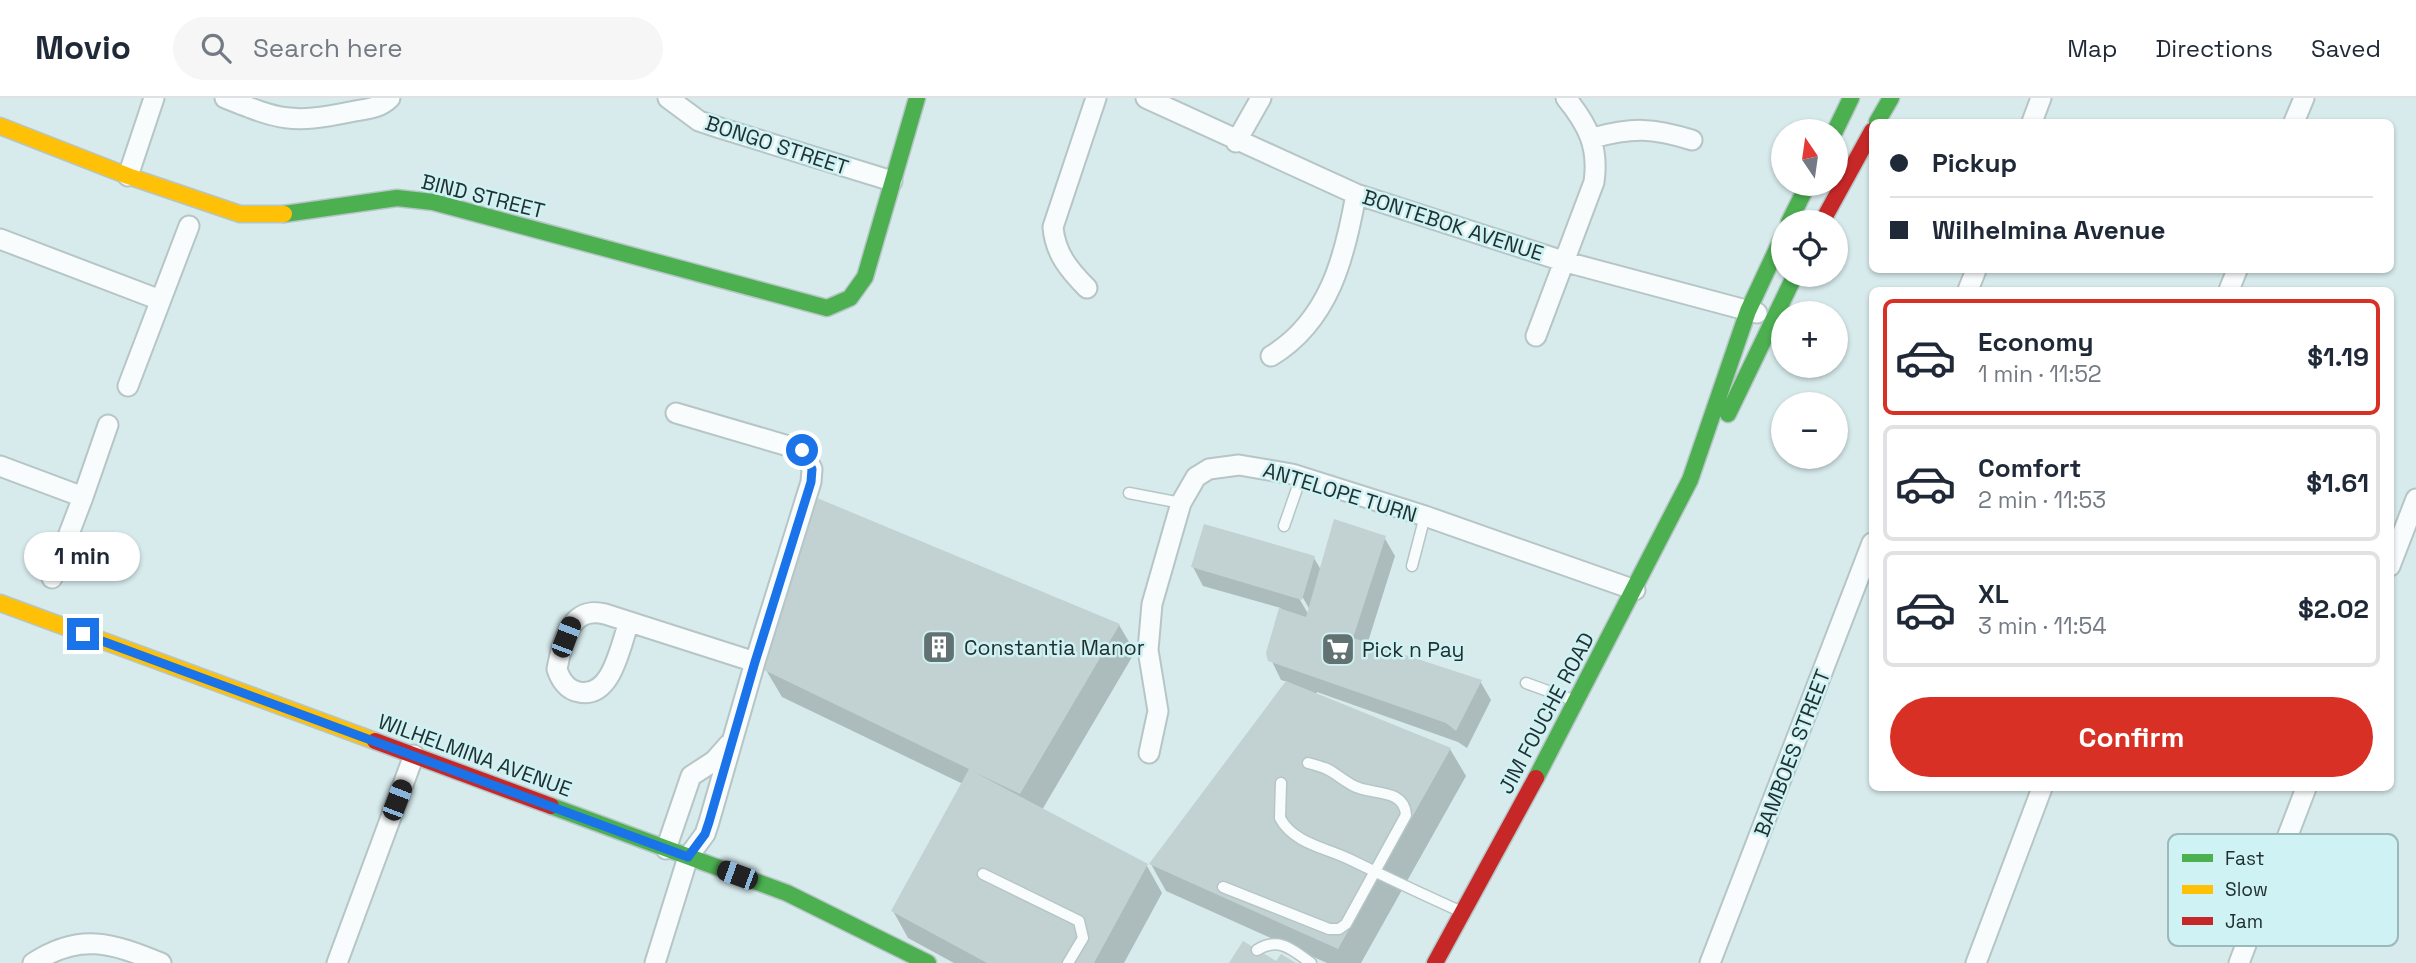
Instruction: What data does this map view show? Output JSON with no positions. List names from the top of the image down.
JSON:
{
  "streets": {
    "street": [
      "BONGO STREET",
      "BIND STREET",
      "BONTEBOK AVENUE",
      "ANTELOPE TURN",
      "JIM FOUCHE ROAD",
      "BAMBOES STREET",
      "WILHELMINA AVENUE"
    ]
  },
  "crossings": [
    ["BONGO STREET", "BIND STREET"],
    ["BONTEBOK AVENUE", "JIM FOUCHE ROAD"],
    ["ANTELOPE TURN", "JIM FOUCHE ROAD"]
  ],
  "places": {
    "building": ["Constantia Manor"],
    "supermarket": ["Pick n Pay"]
  },
  "legend": ["Fast", "Slow", "Jam"],
  "north": "top",
  "page": {
    "header": "Movio",
    "search": "Search here",
    "nav": ["Map", "Directions", "Saved"],
    "map_buttons": ["+", "−"],
    "banner": ["Pickup", "Wilhelmina Avenue"],
    "list": [
      {
        "name": "Economy",
        "note": "1 min · 11:52",
        "value": "$1.19"
      },
      {
        "name": "Comfort",
        "note": "2 min · 11:53",
        "value": "$1.61"
      },
      {
        "name": "XL",
        "note": "3 min · 11:54",
        "value": "$2.02"
      }
    ],
    "bubble": "1 min",
    "buttons": "Confirm"
  }
}
